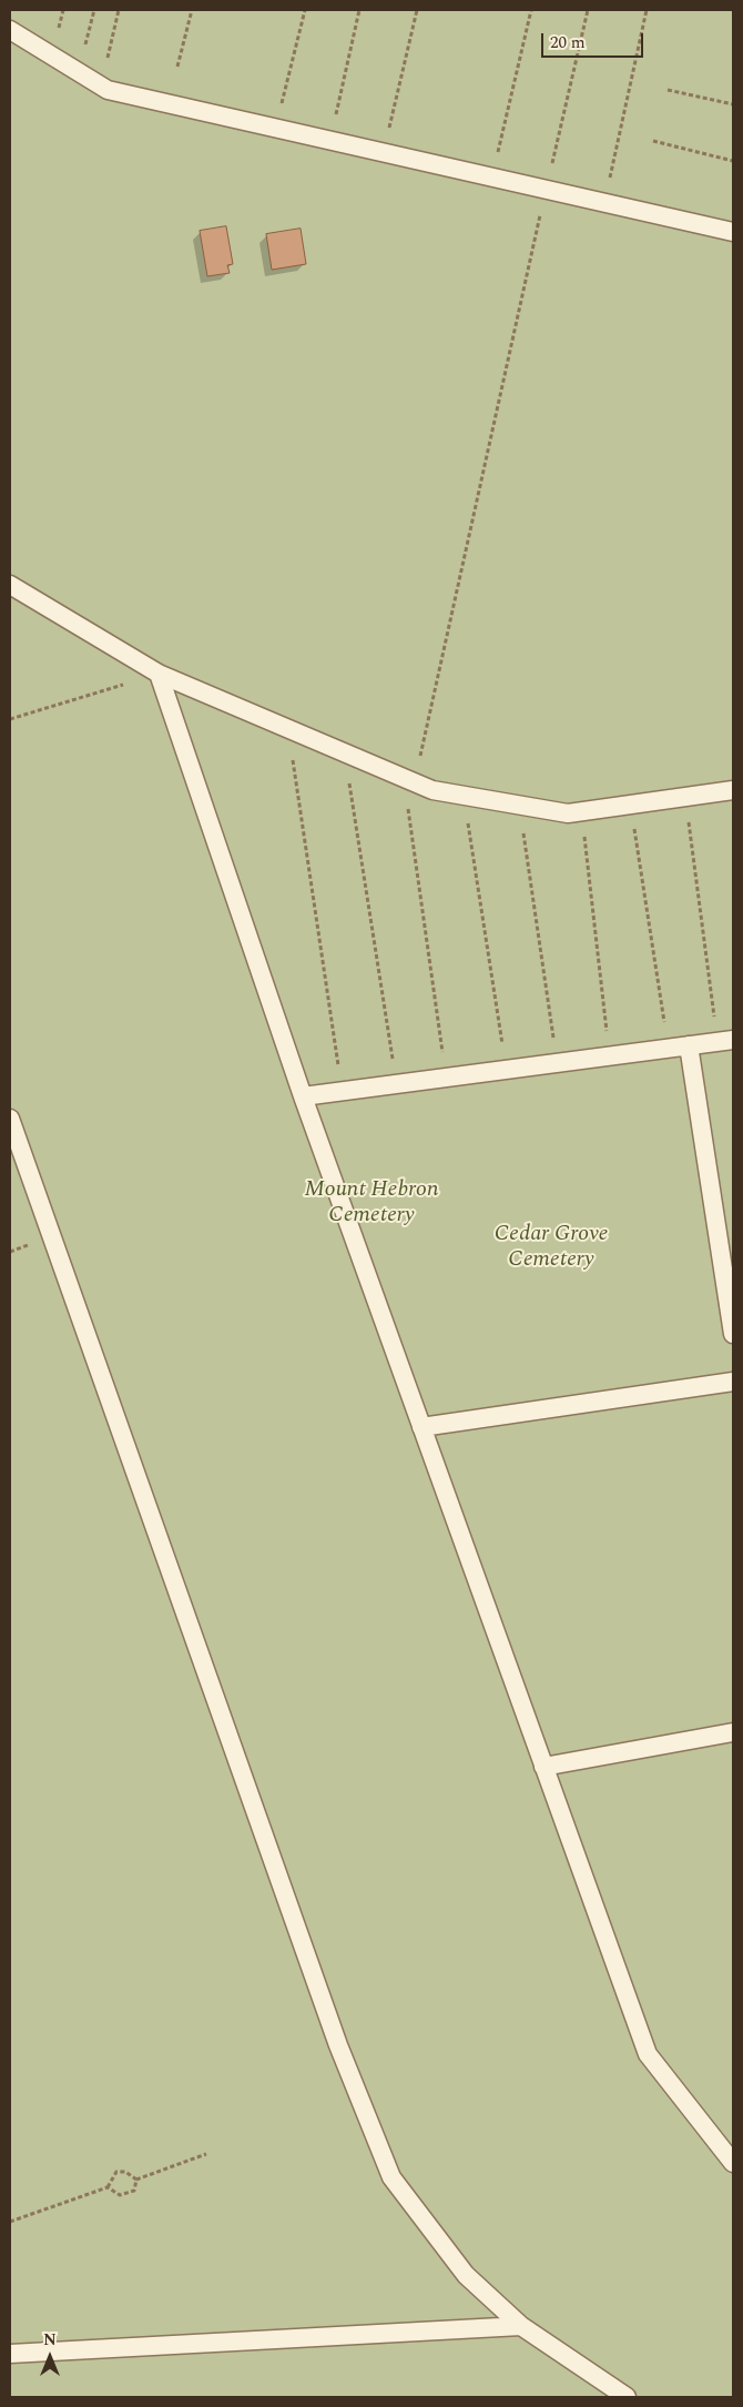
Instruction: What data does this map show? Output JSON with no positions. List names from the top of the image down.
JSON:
{
  "parks": ["Mount Hebron Cemetery", "Cedar Grove Cemetery"],
  "scale_bar": "20 m",
  "north": "top"
}
